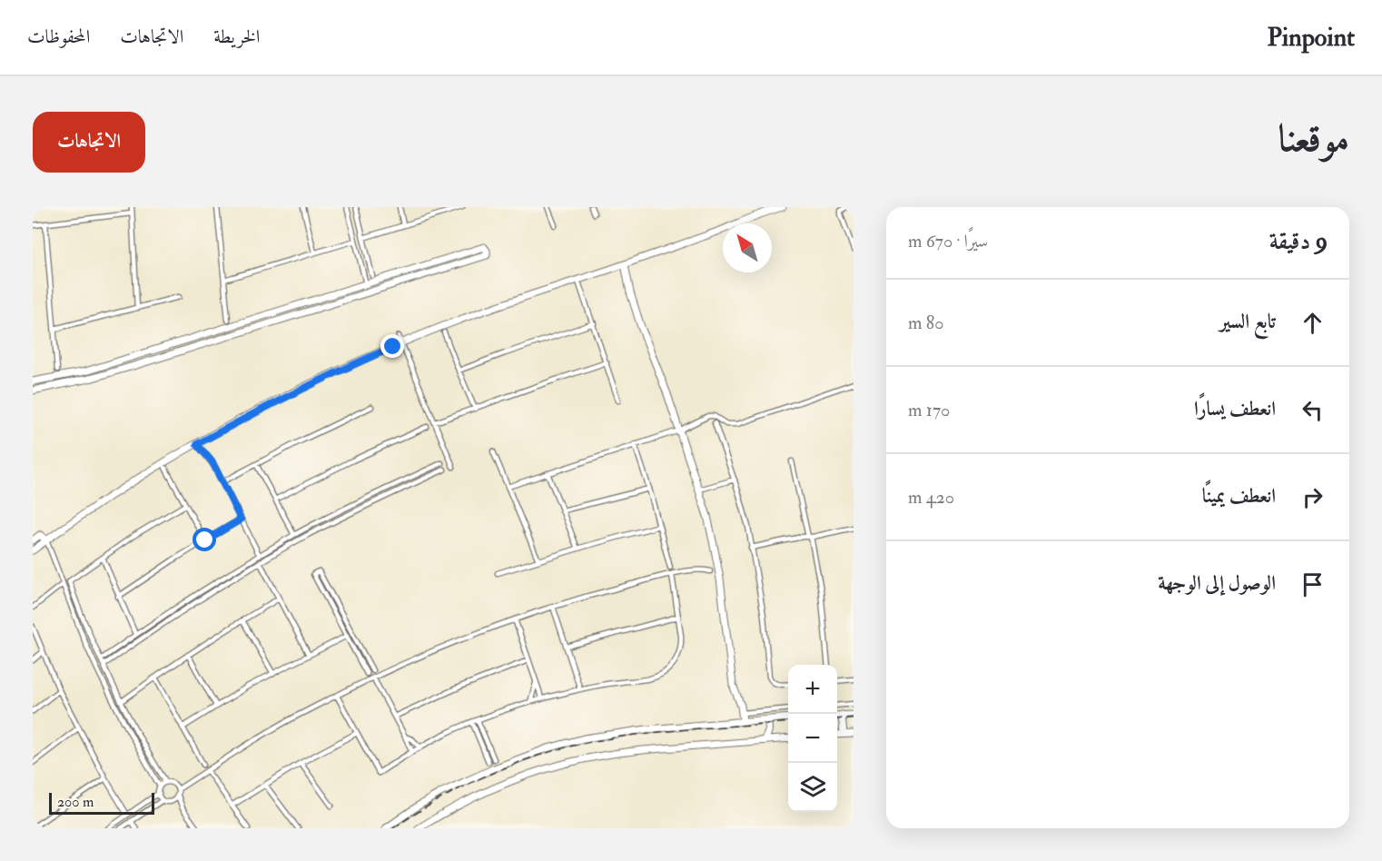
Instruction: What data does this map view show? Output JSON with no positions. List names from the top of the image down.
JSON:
{
  "scale_bar": "200 m",
  "north": "top left",
  "page": {
    "header": "Pinpoint",
    "nav": ["الخريطة", "الاتجاهات", "المحفوظات"],
    "title": "موقعنا",
    "buttons": "الاتجاهات",
    "heading": ["9 دقيقة", "سيرًا · 670 m"],
    "list": [
      ["تابع السير", "80 m"],
      ["انعطف يسارًا", "170 m"],
      ["انعطف يمينًا", "420 m"],
      "الوصول إلى الوجهة"
    ],
    "map_buttons": ["+", "−"],
    "scale": "200 m"
  }
}
